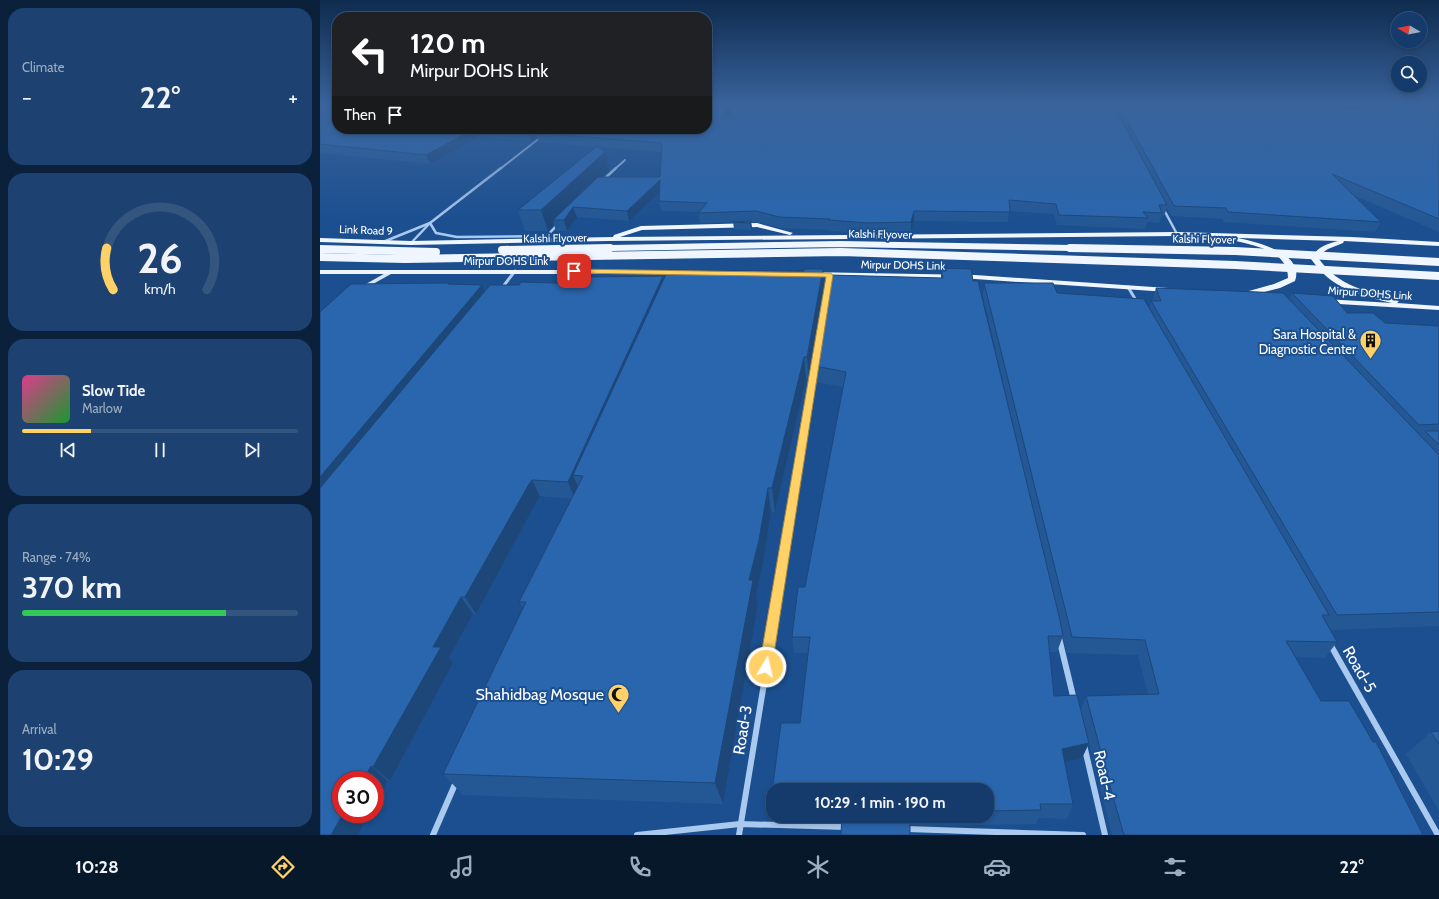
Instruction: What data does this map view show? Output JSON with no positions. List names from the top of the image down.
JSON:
{
  "streets": {
    "main road": ["Link Road 9", "Kalshi Flyover", "Mirpur DOHS Link"],
    "street": ["Road-5", "Road-3", "Road-4"]
  },
  "crossings": [
    ["Link Road 9", "Mirpur DOHS Link"],
    ["Mirpur DOHS Link", "Road-3"]
  ],
  "places": {
    "building": ["Sara Hospital & Diagnostic Center"],
    "mosque": ["Shahidbag Mosque"]
  },
  "north": "left",
  "page": {
    "tile": [
      "Climate",
      ["Range · 74%", "370 km"],
      ["Arrival", "10:29"]
    ],
    "turn": ["120 m", "Mirpur DOHS Link"],
    "heat": ["−", "22°", "+"],
    "then": "Then",
    "song": ["Slow Tide", "Marlow"],
    "limit": "30",
    "trip": "10:29 · 1 min · 190 m",
    "tabs": ["10:28", "22°"],
    "gauge": ["26", "km/h"]
  }
}
